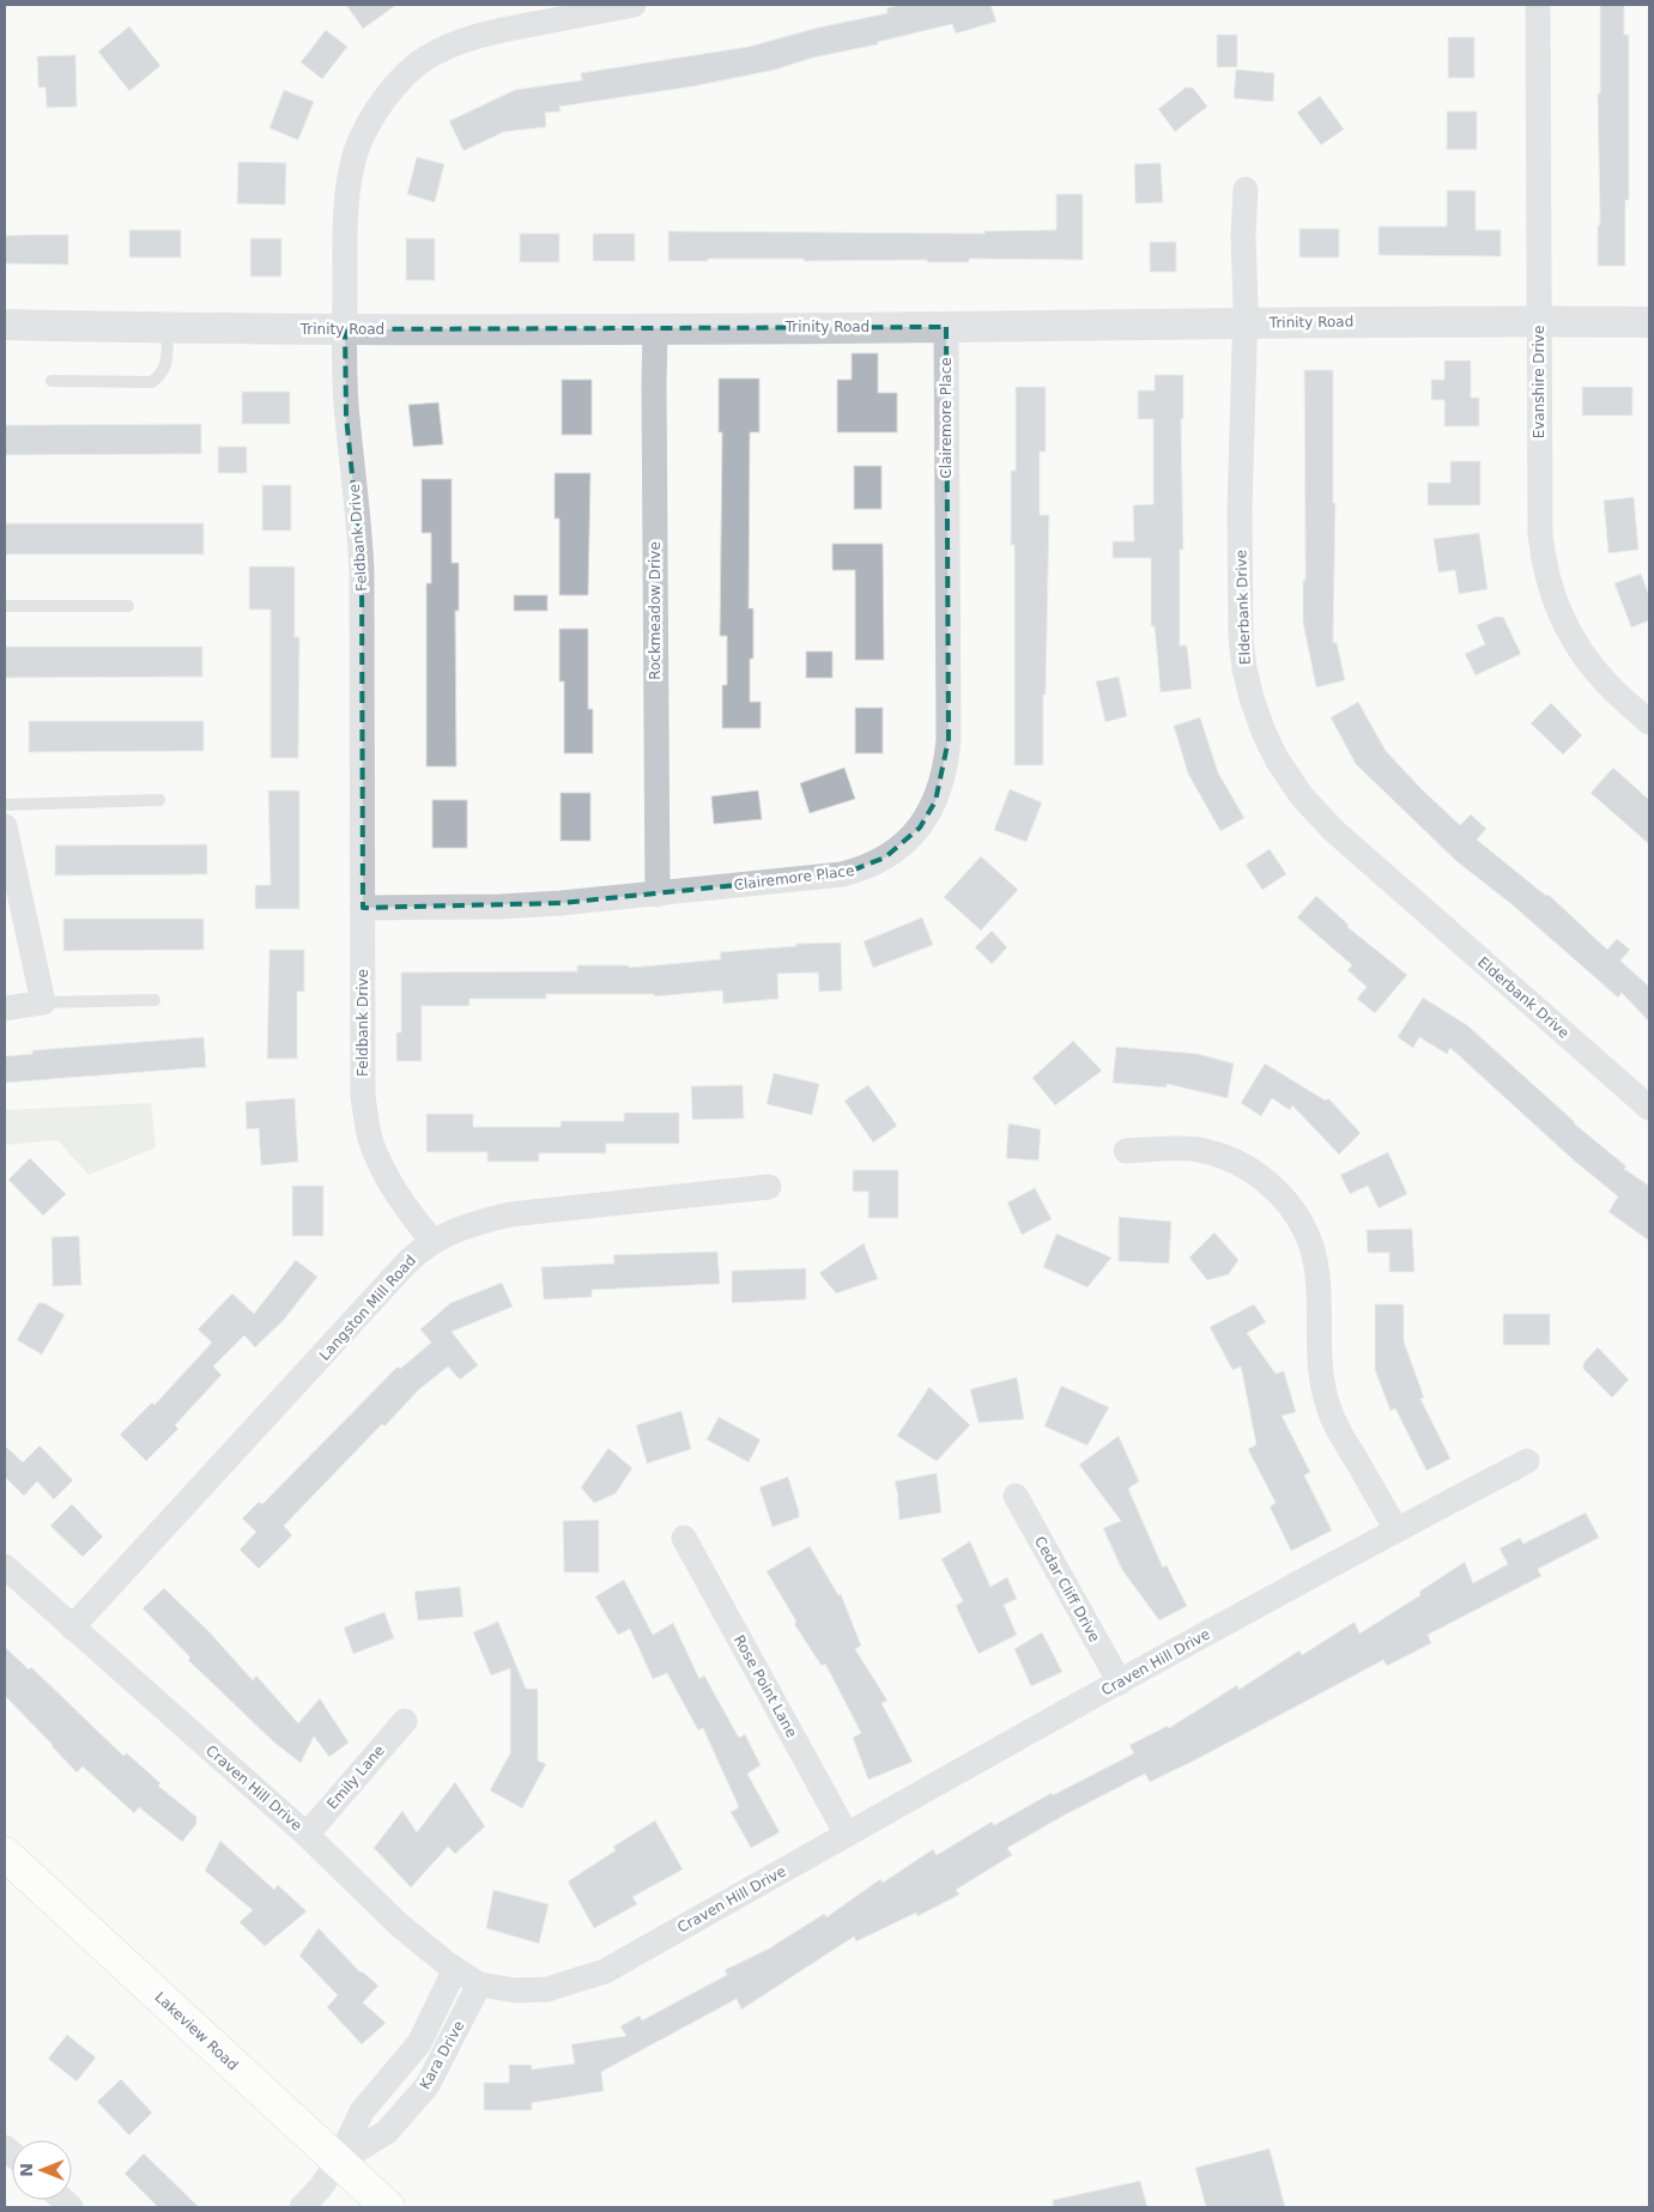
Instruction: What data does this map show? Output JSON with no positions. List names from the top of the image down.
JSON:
{
  "streets": {
    "main road": ["Lakeview Road"],
    "street": [
      "Trinity Road",
      "Evanshire Drive",
      "Clairemore Place",
      "Feldbank Drive",
      "Elderbank Drive",
      "Rockmeadow Drive",
      "Langston Mill Road",
      "Cedar Cliff Drive",
      "Craven Hill Drive",
      "Rose Point Lane",
      "Emily Lane",
      "Kara Drive"
    ]
  },
  "crossings": [
    ["Trinity Road", "Evanshire Drive"],
    ["Trinity Road", "Clairemore Place"],
    ["Trinity Road", "Feldbank Drive"],
    ["Trinity Road", "Elderbank Drive"],
    ["Trinity Road", "Rockmeadow Drive"],
    ["Clairemore Place", "Feldbank Drive"],
    ["Clairemore Place", "Rockmeadow Drive"],
    ["Feldbank Drive", "Langston Mill Road"],
    ["Langston Mill Road", "Craven Hill Drive"],
    ["Cedar Cliff Drive", "Craven Hill Drive"],
    ["Craven Hill Drive", "Rose Point Lane"],
    ["Craven Hill Drive", "Emily Lane"],
    ["Craven Hill Drive", "Kara Drive"],
    ["Lakeview Road", "Kara Drive"]
  ],
  "north": "left"
}
